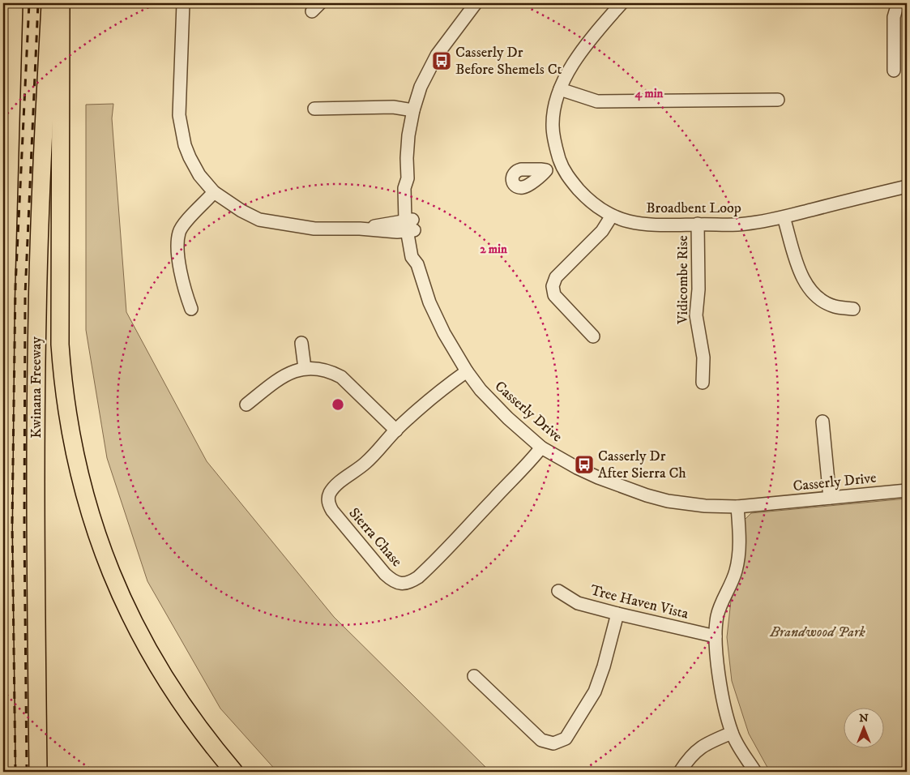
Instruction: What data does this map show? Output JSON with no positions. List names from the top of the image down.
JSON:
{
  "streets": {
    "highway": ["Kwinana Freeway"],
    "street": [
      "Broadbent Loop",
      "Vidicombe Rise",
      "Casserly Drive",
      "Sierra Chase",
      "Tree Haven Vista"
    ]
  },
  "crossings": [
    ["Broadbent Loop", "Vidicombe Rise"],
    ["Casserly Drive", "Sierra Chase"]
  ],
  "parks": ["Brandwood Park"],
  "places": {
    "bus stop": ["Casserly Dr Before Shemels Ct", "Casserly Dr After Sierra Ch"]
  },
  "north": "top",
  "rings": ["4 min", "2 min"]
}
